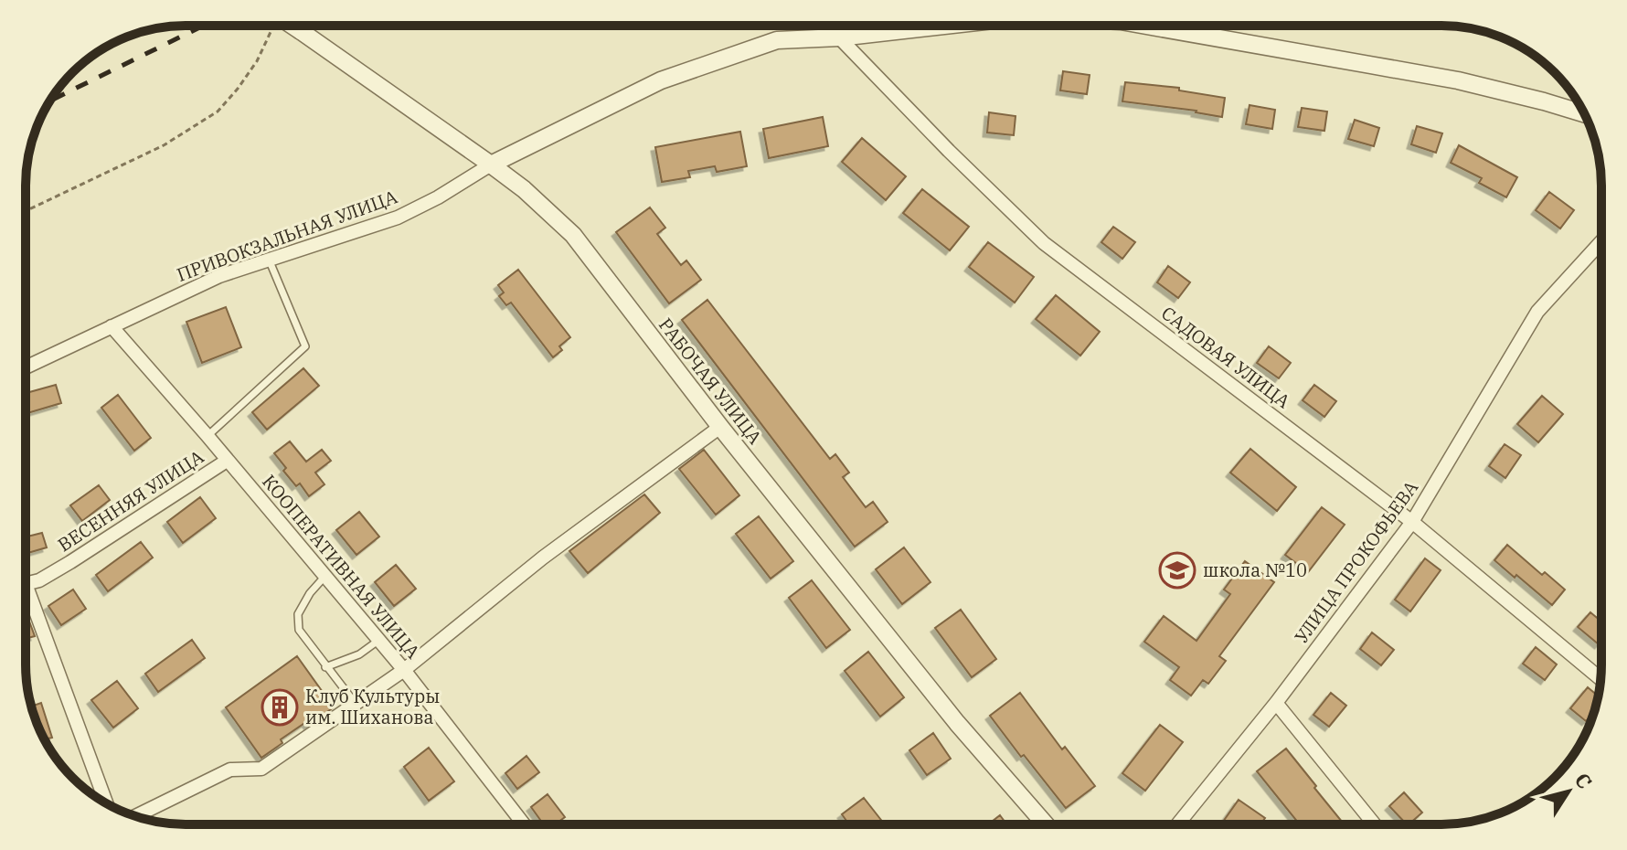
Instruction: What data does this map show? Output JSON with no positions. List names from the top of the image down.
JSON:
{
  "streets": {
    "street": [
      "ПРИВОКЗАЛЬНАЯ УЛИЦА",
      "САДОВАЯ УЛИЦА",
      "РАБОЧАЯ УЛИЦА",
      "ВЕСЕННЯЯ УЛИЦА",
      "УЛИЦА ПРОКОФЬЕВА",
      "КООПЕРАТИВНАЯ УЛИЦА"
    ]
  },
  "crossings": [
    ["ПРИВОКЗАЛЬНАЯ УЛИЦА", "РАБОЧАЯ УЛИЦА"],
    ["ПРИВОКЗАЛЬНАЯ УЛИЦА", "КООПЕРАТИВНАЯ УЛИЦА"],
    ["САДОВАЯ УЛИЦА", "УЛИЦА ПРОКОФЬЕВА"],
    ["ВЕСЕННЯЯ УЛИЦА", "КООПЕРАТИВНАЯ УЛИЦА"]
  ],
  "places": {
    "school or university": ["школа №10"],
    "building": ["Клуб Культуры им. Шиханова"]
  },
  "north": "top right"
}
